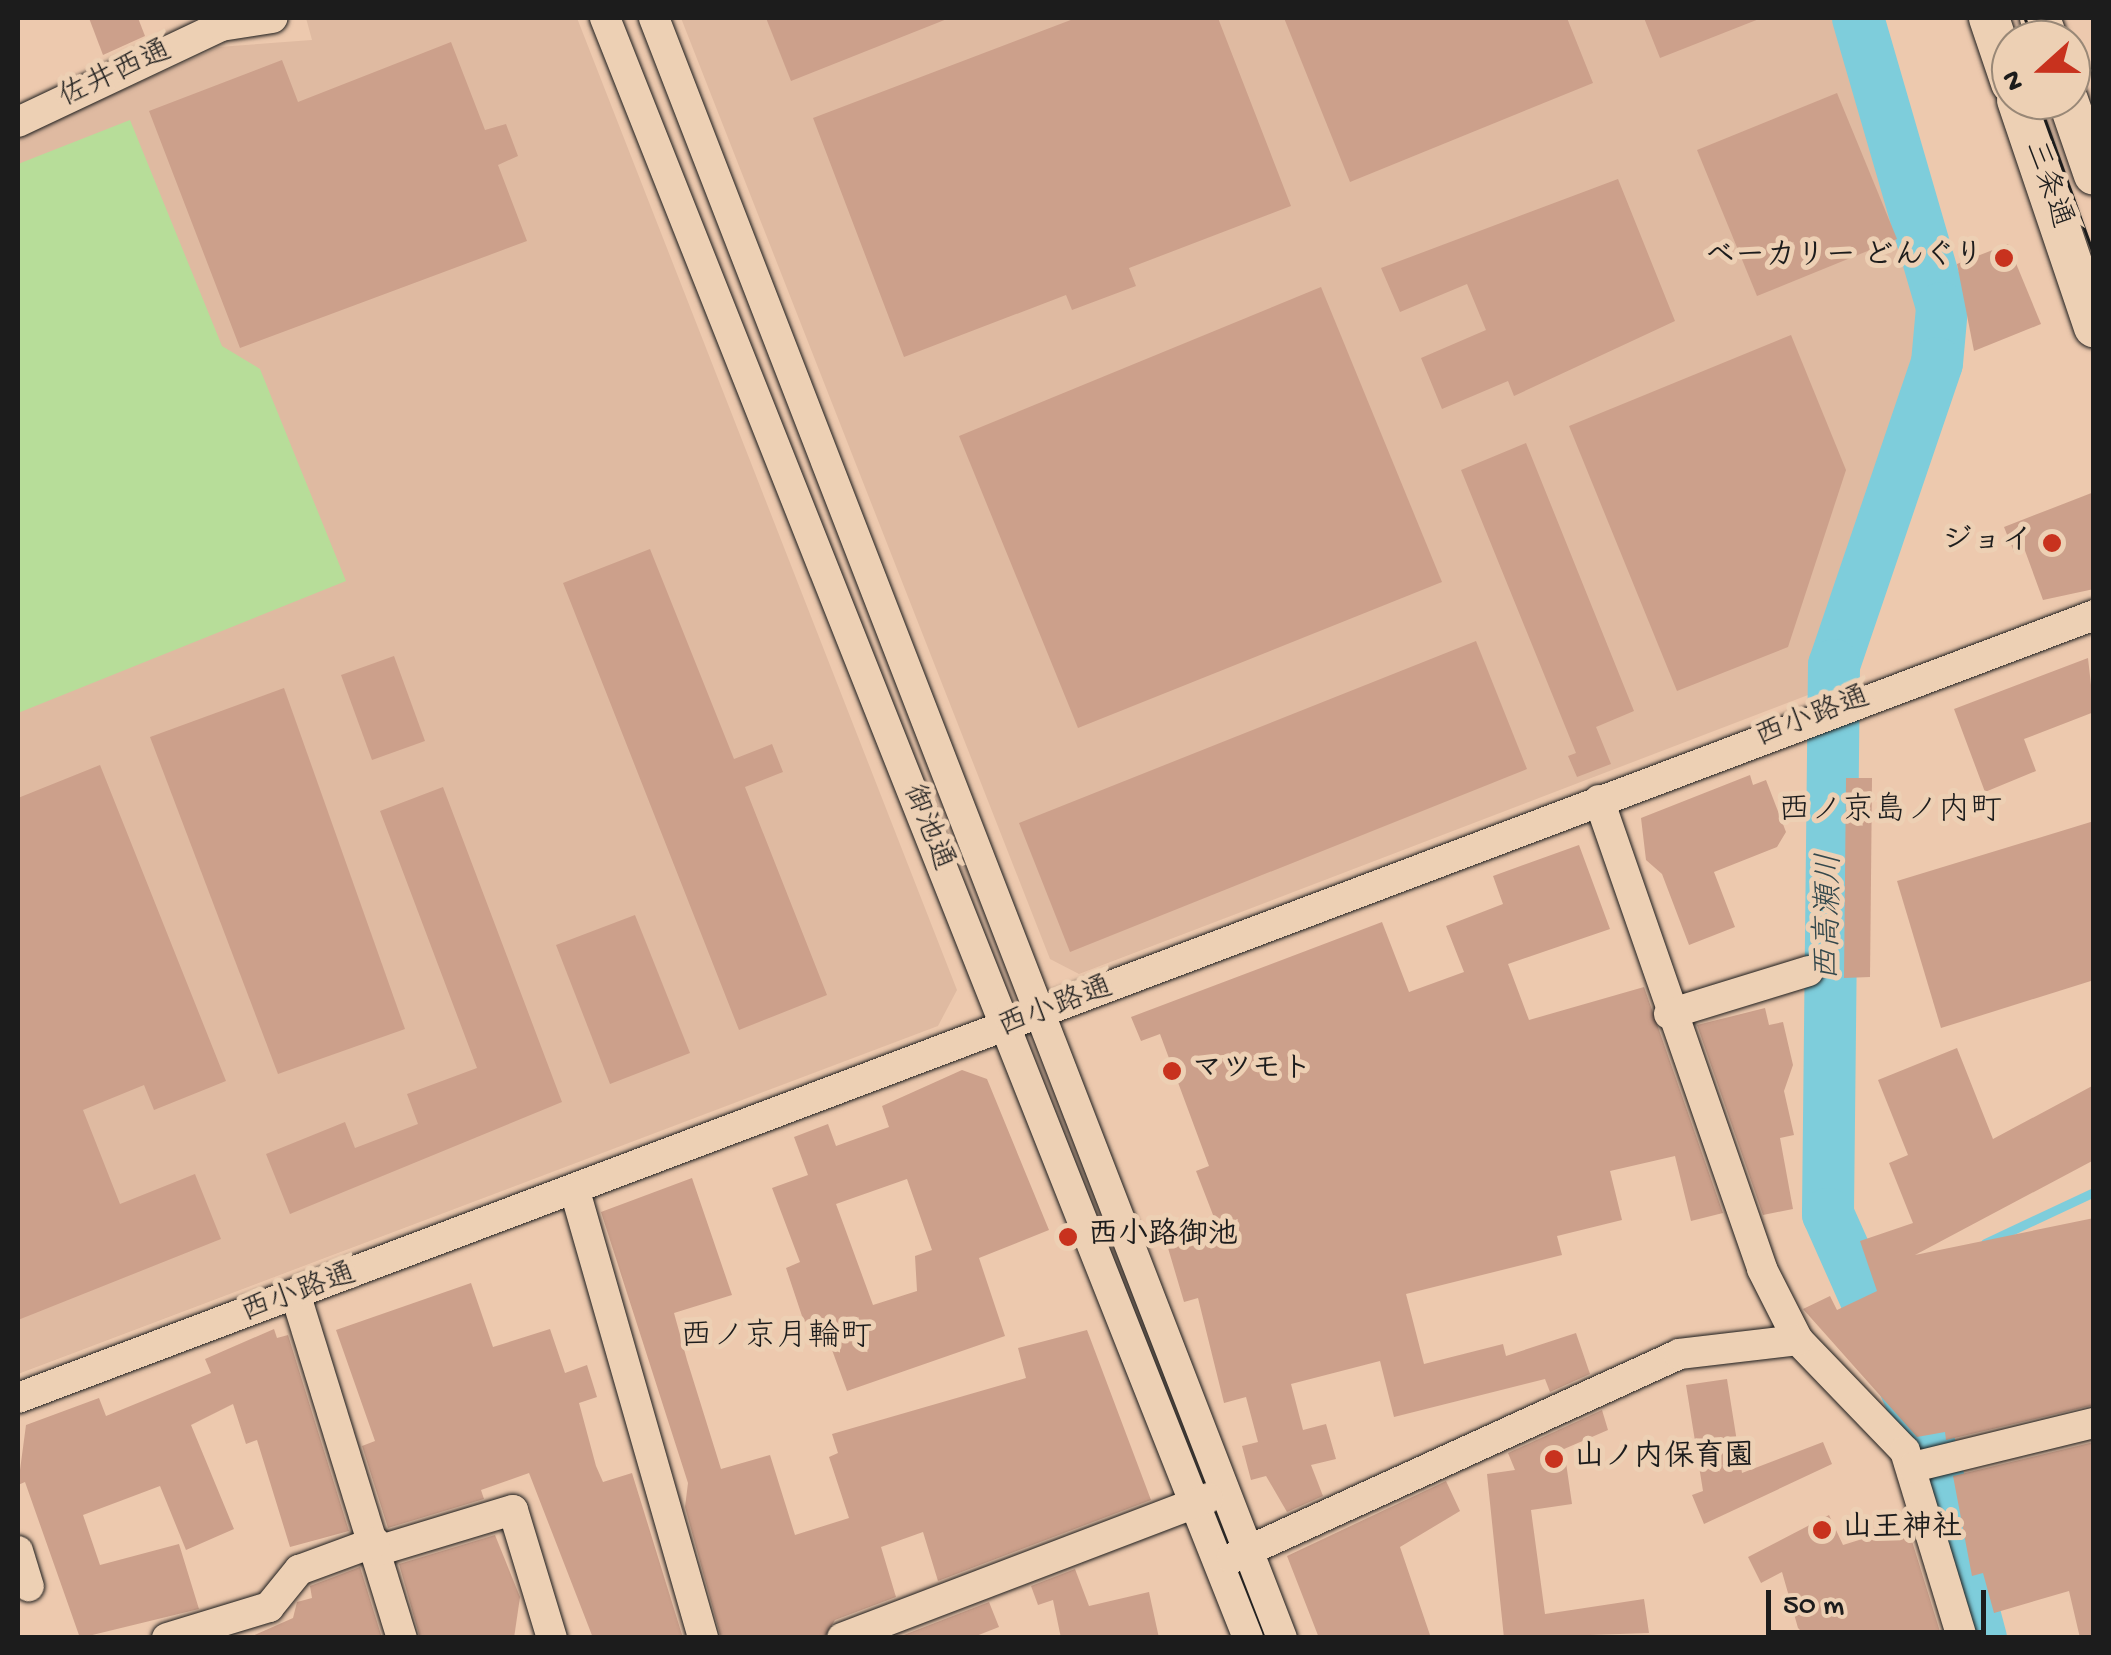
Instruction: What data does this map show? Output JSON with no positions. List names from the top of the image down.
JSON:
{
  "streets": {
    "main road": ["三条通"],
    "street": ["佐井西通", "西小路通", "御池通"]
  },
  "crossings": [
    ["西小路通", "御池通"]
  ],
  "districts": ["西ノ京島ノ内町", "西ノ京月輪町"],
  "water": ["西高瀬川"],
  "places": [
    "ベーカリー どんぐり",
    "ジョイ",
    "マツモト",
    "西小路御池",
    "山ノ内保育園",
    "山王神社"
  ],
  "scale_bar": "50 m",
  "north": "left"
}
